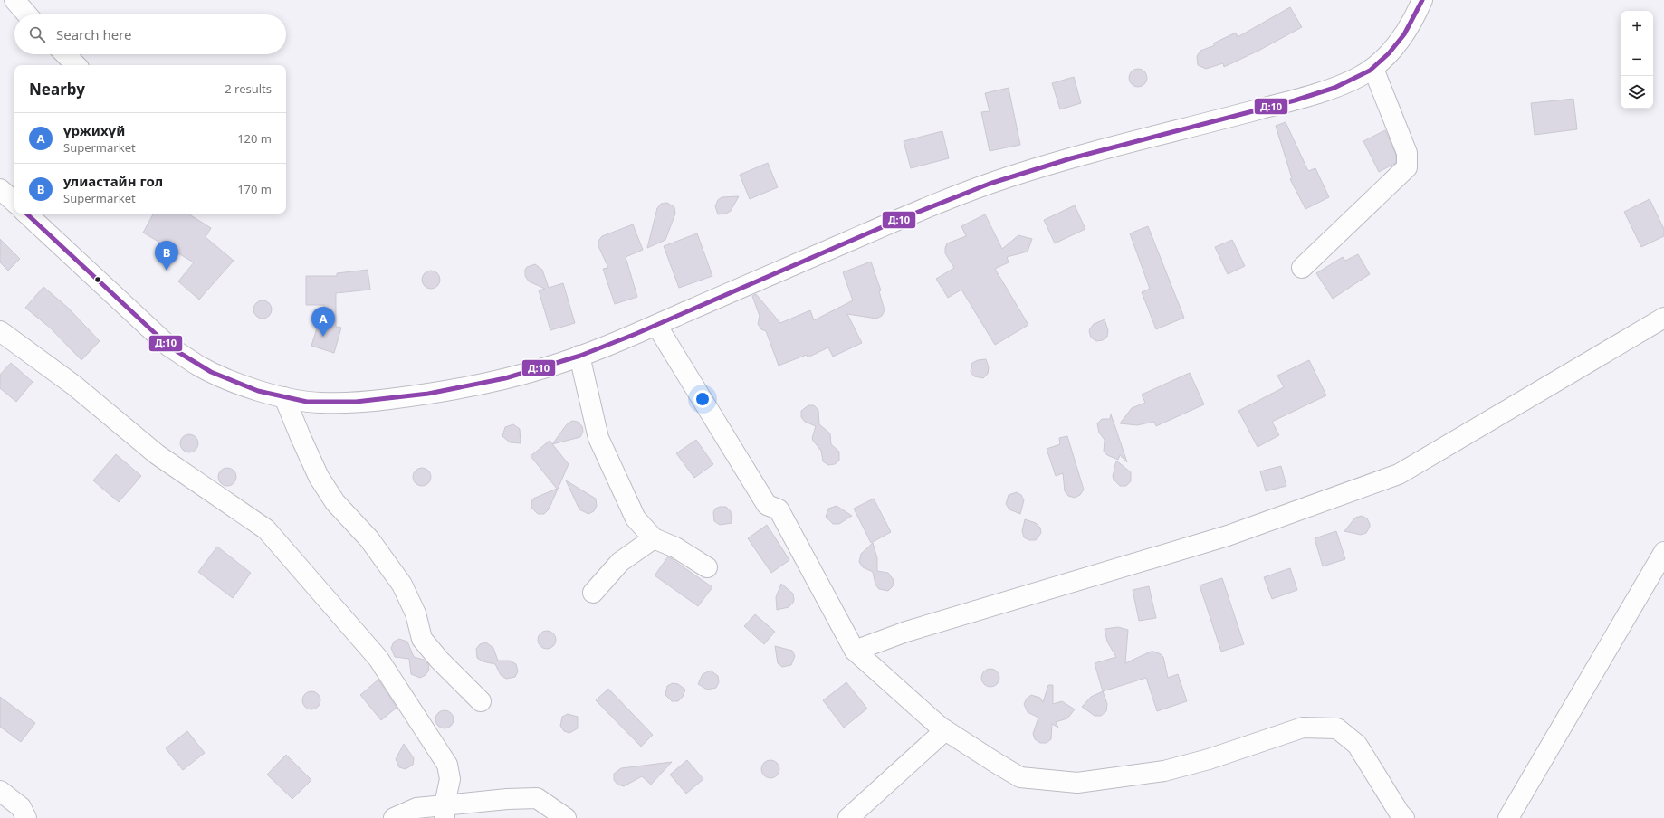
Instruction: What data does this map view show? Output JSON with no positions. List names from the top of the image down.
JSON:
{
  "lines": ["transit line Д:10"],
  "page": {
    "map_buttons": ["+", "−"],
    "search": "Search here",
    "heading": ["Nearby", "2 results"],
    "list": [
      {
        "mark": "A",
        "name": "үржихүй",
        "note": "Supermarket",
        "value": "120 m"
      },
      {
        "mark": "B",
        "name": "улиастайн гол",
        "note": "Supermarket",
        "value": "170 m"
      }
    ],
    "pins": ["B", "A"]
  }
}
